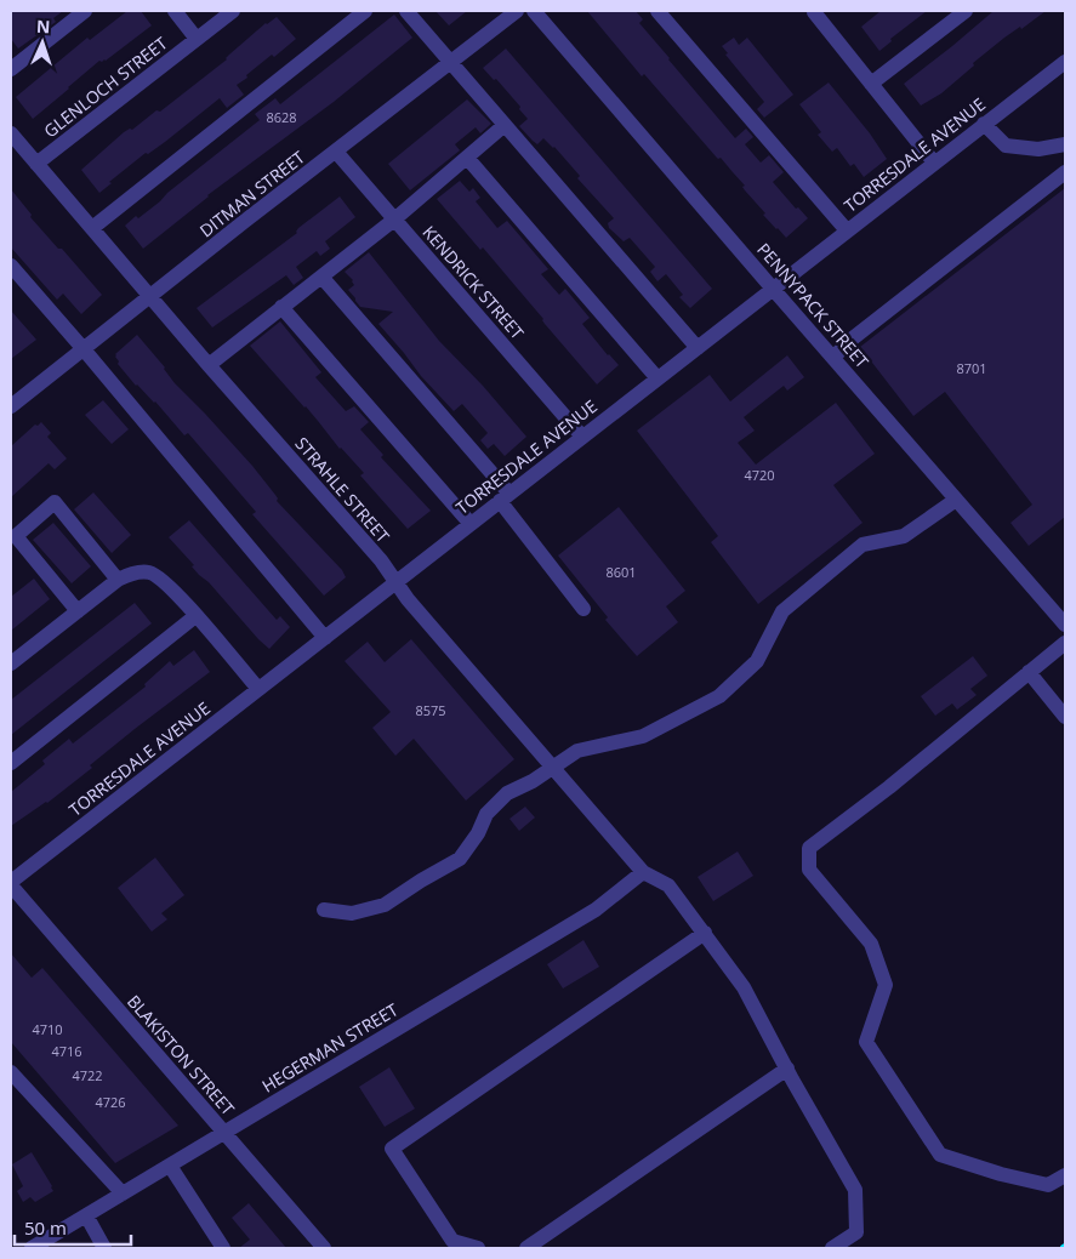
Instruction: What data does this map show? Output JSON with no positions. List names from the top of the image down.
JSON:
{
  "streets": {
    "street": [
      "GLENLOCH STREET",
      "TORRESDALE AVENUE",
      "DITMAN STREET",
      "KENDRICK STREET",
      "PENNYPACK STREET",
      "STRAHLE STREET",
      "HEGERMAN STREET",
      "BLAKISTON STREET"
    ]
  },
  "crossings": [
    ["GLENLOCH STREET", "STRAHLE STREET"],
    ["TORRESDALE AVENUE", "KENDRICK STREET"],
    ["TORRESDALE AVENUE", "PENNYPACK STREET"],
    ["TORRESDALE AVENUE", "STRAHLE STREET"],
    ["TORRESDALE AVENUE", "BLAKISTON STREET"],
    ["DITMAN STREET", "KENDRICK STREET"],
    ["DITMAN STREET", "STRAHLE STREET"],
    ["STRAHLE STREET", "HEGERMAN STREET"],
    ["HEGERMAN STREET", "BLAKISTON STREET"]
  ],
  "house_numbers": [
    "8628",
    "8701",
    "4720",
    "8601",
    "8575",
    "4710",
    "4716",
    "4722",
    "4726"
  ],
  "scale_bar": "50 m",
  "north": "top"
}
